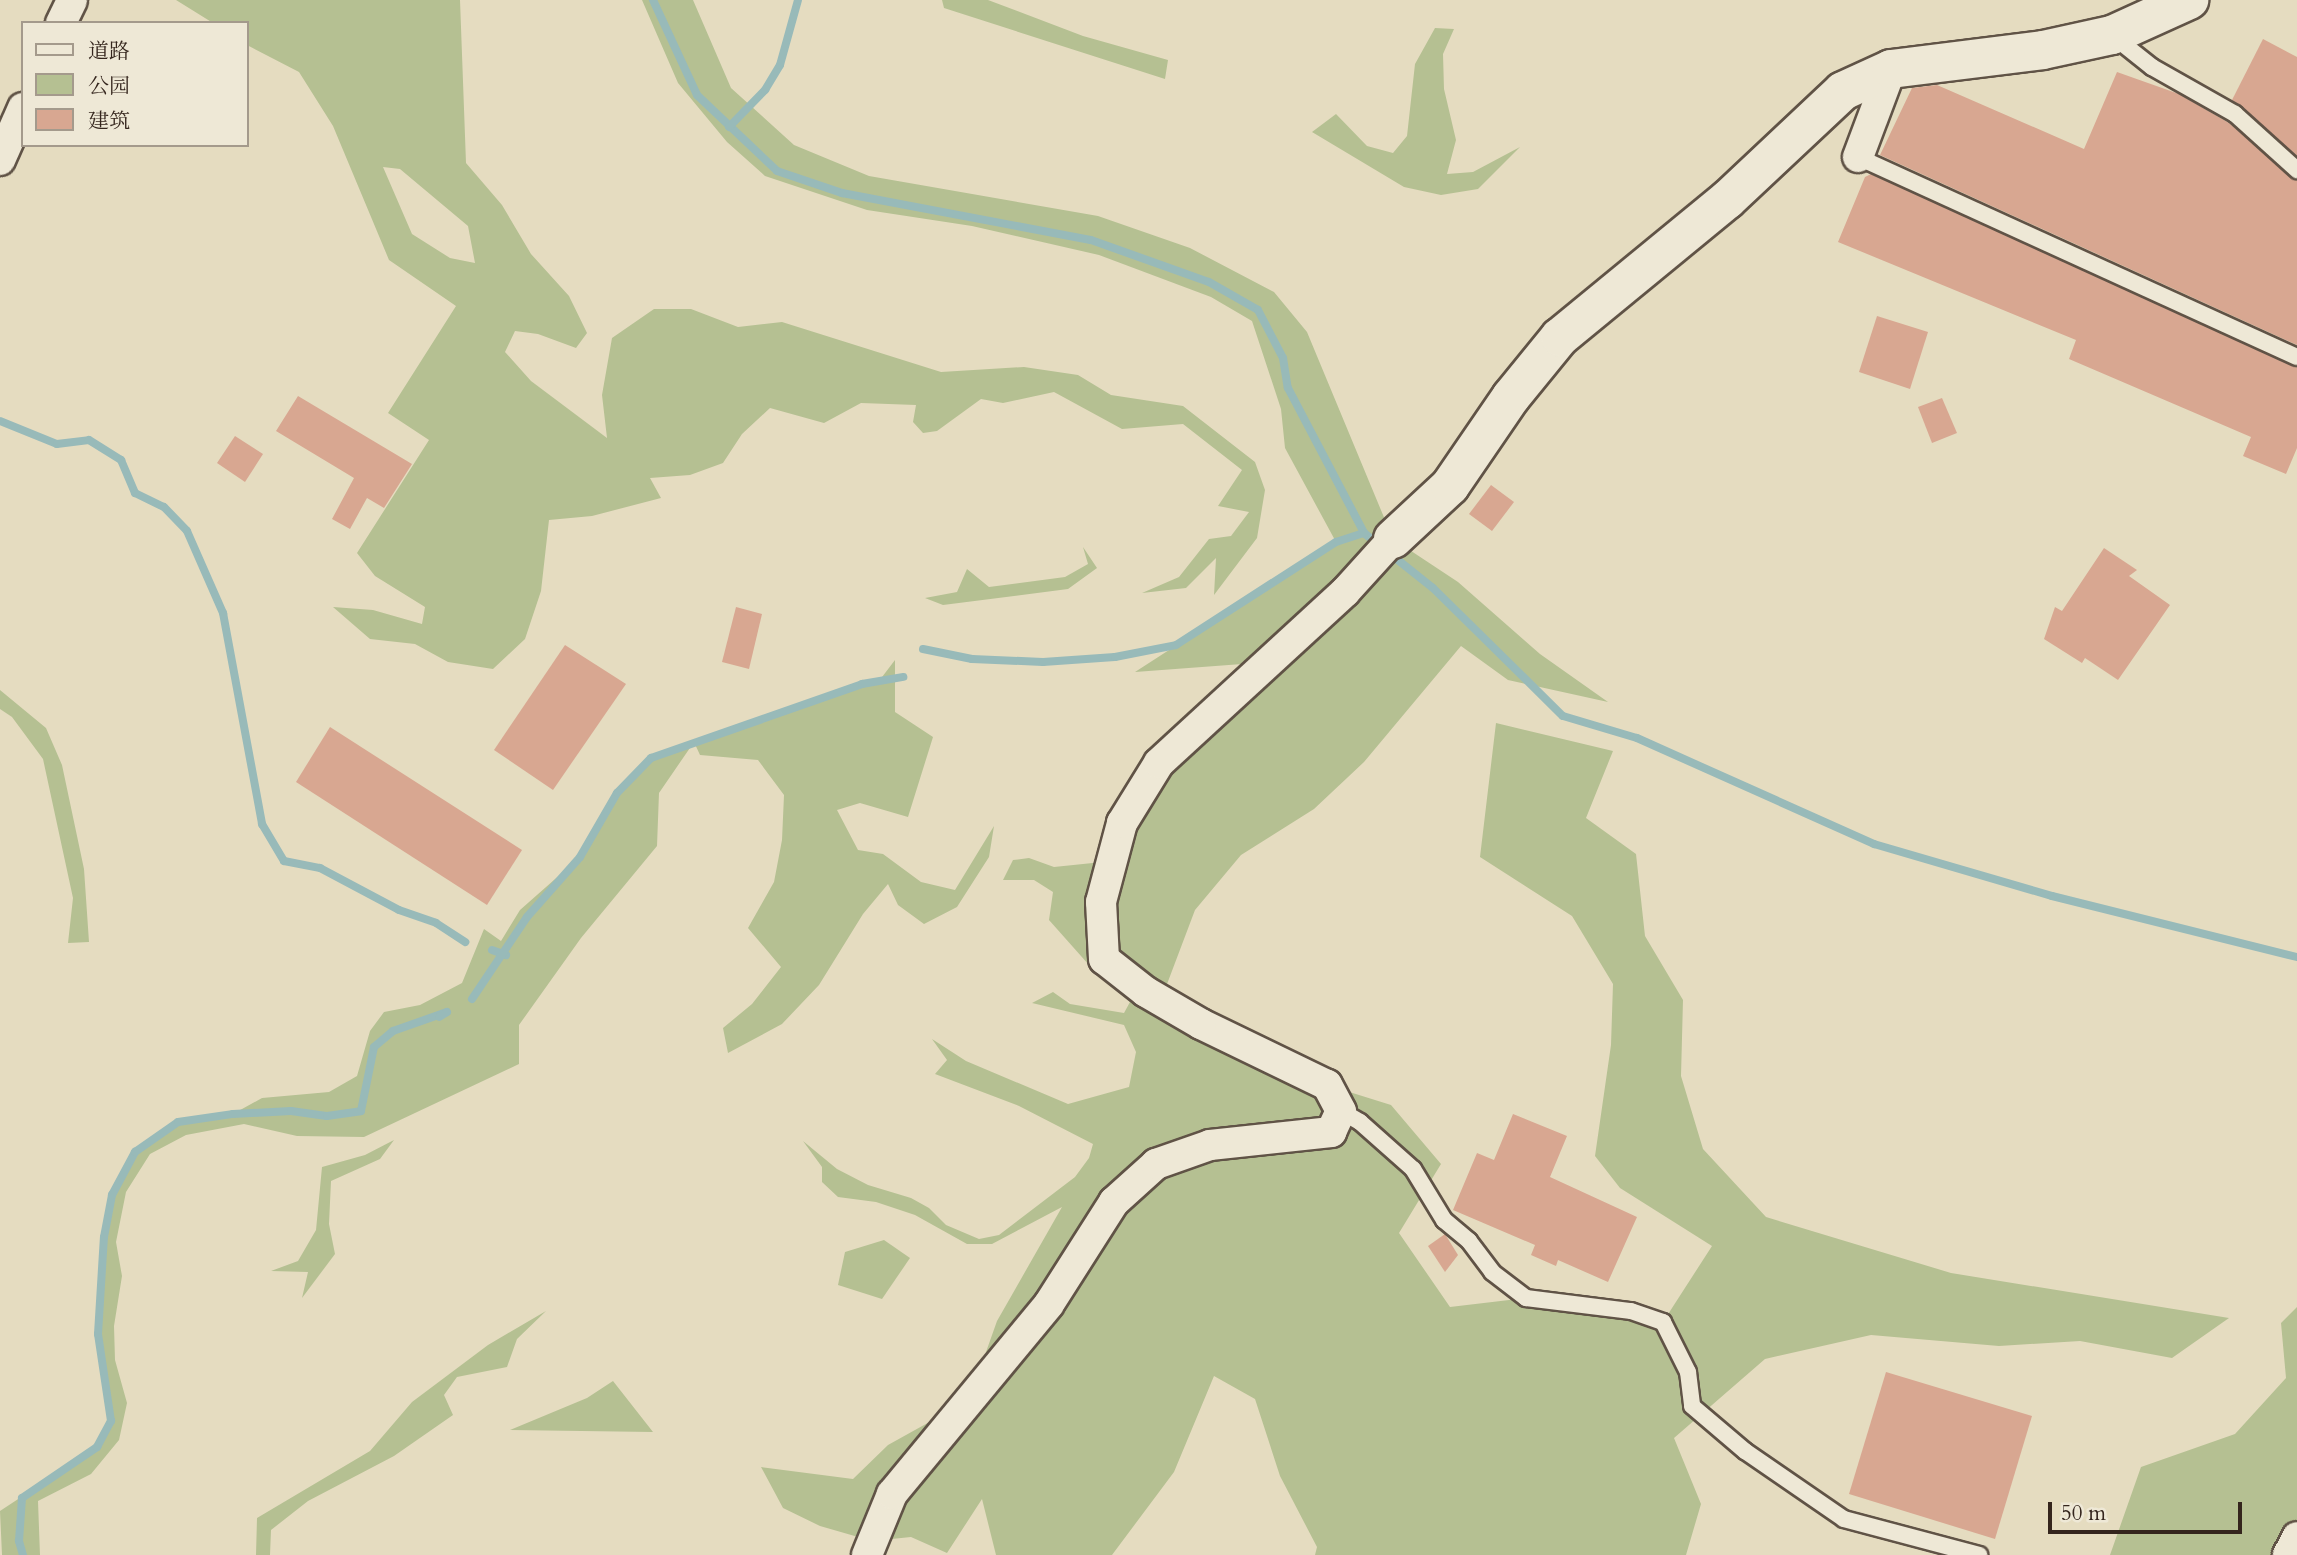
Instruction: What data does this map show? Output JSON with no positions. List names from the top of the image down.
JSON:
{
  "legend": ["道路", "公园", "建筑"],
  "scale_bar": "50 m"
}
